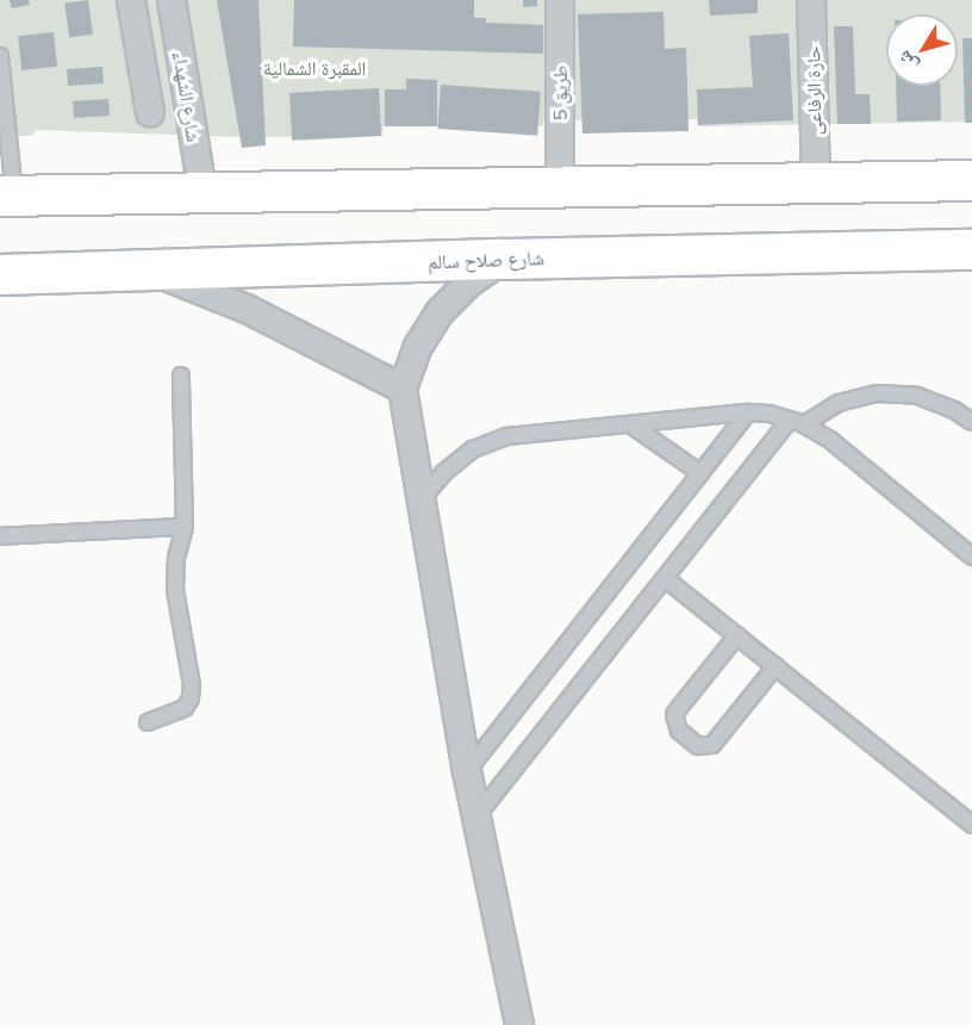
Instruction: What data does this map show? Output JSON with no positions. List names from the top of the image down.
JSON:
{
  "streets": {
    "highway": ["شارع صلاح سالم"],
    "street": ["حارة الرفاعى", "طريق 5", "شارع الشهداء"]
  },
  "parks": ["المقبرة الشمالية"],
  "north": "bottom left"
}
